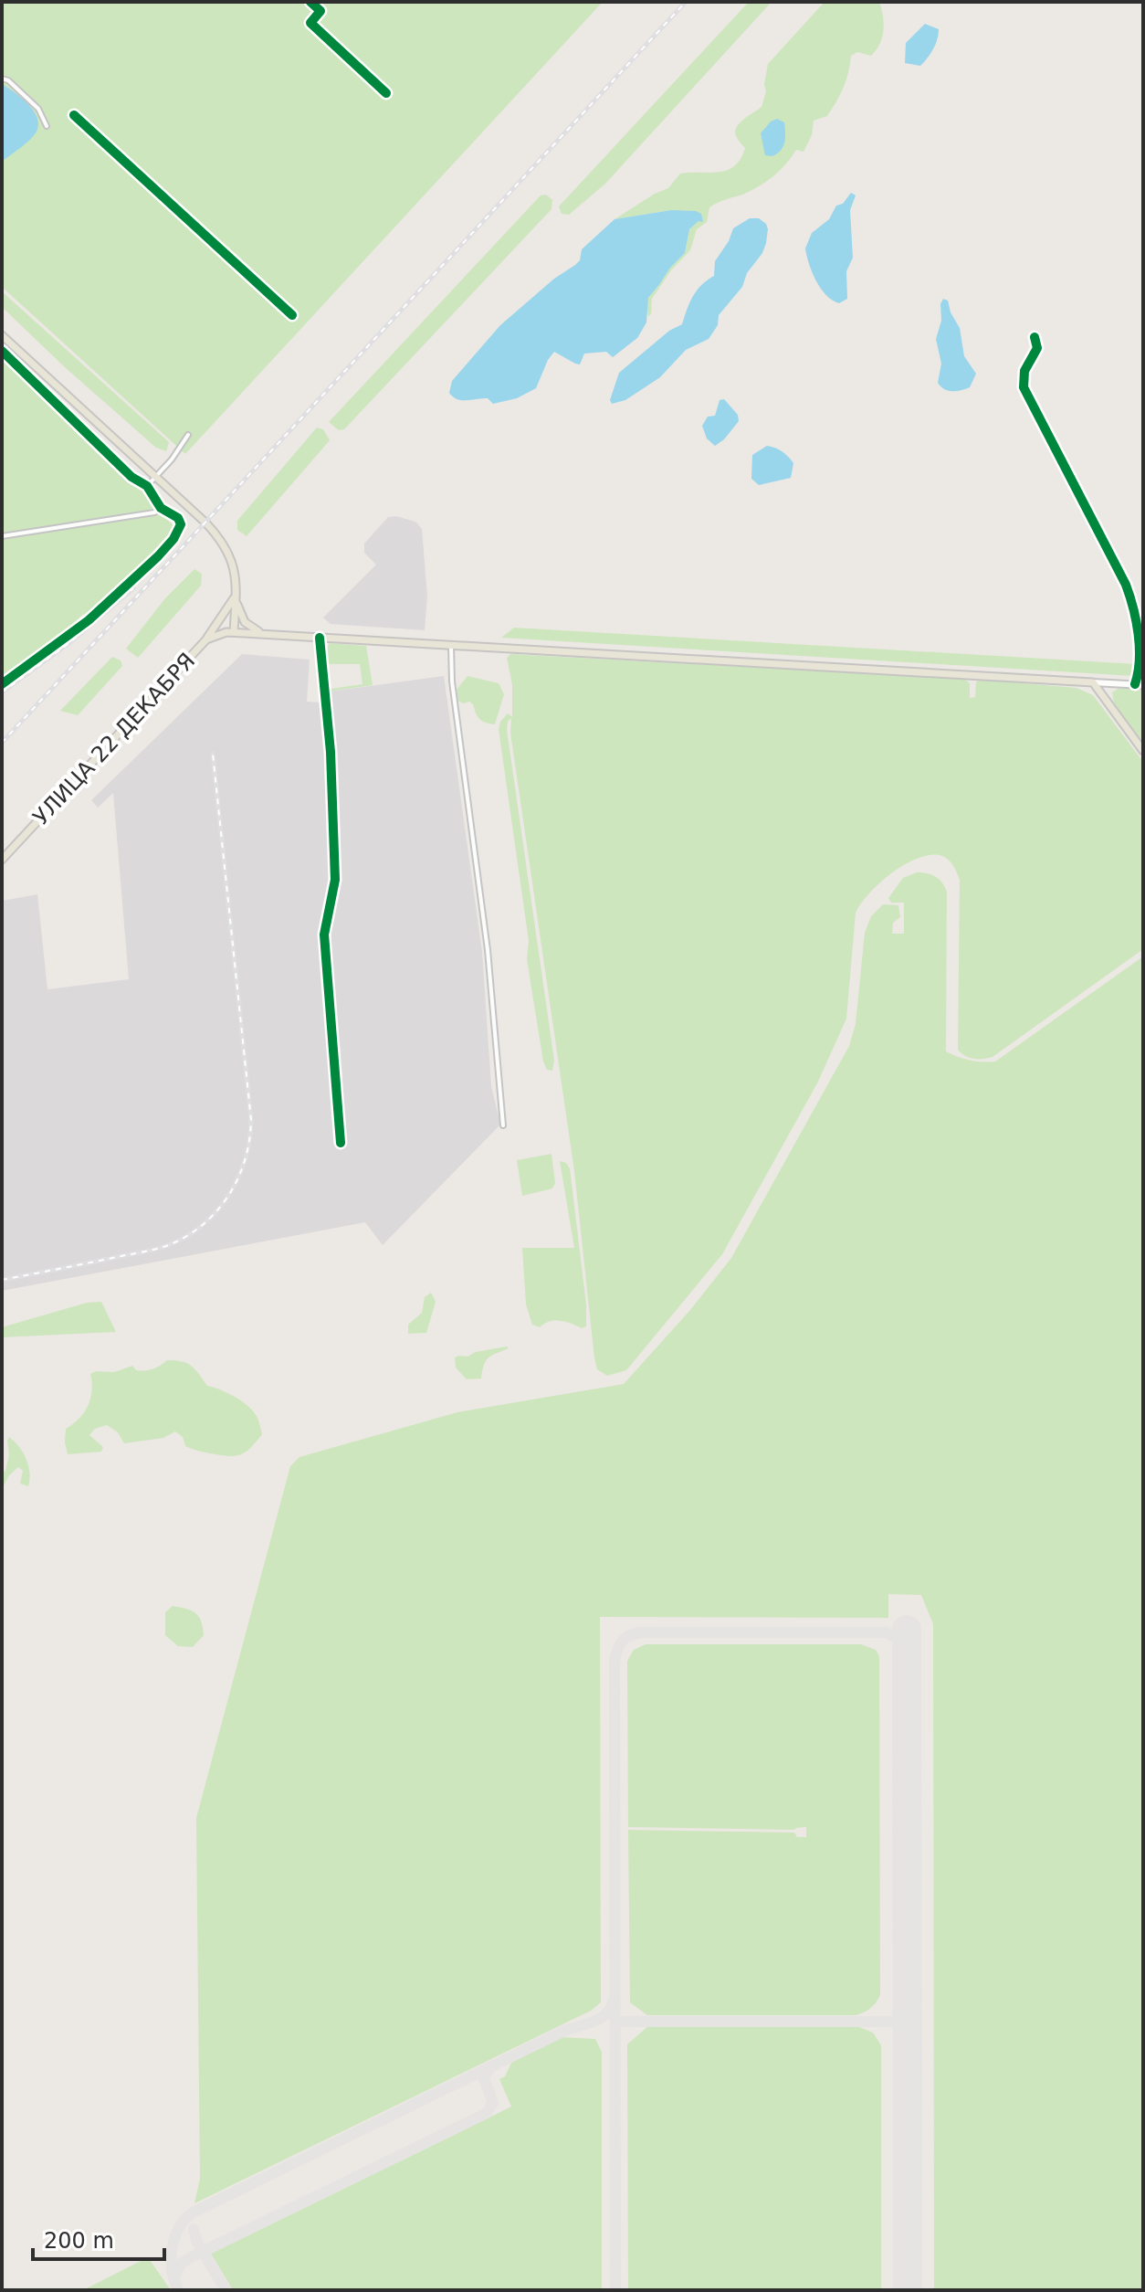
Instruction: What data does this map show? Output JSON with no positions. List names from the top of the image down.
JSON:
{
  "streets": {
    "main road": ["УЛИЦА 22 ДЕКАБРЯ"]
  },
  "scale_bar": "200 m"
}
